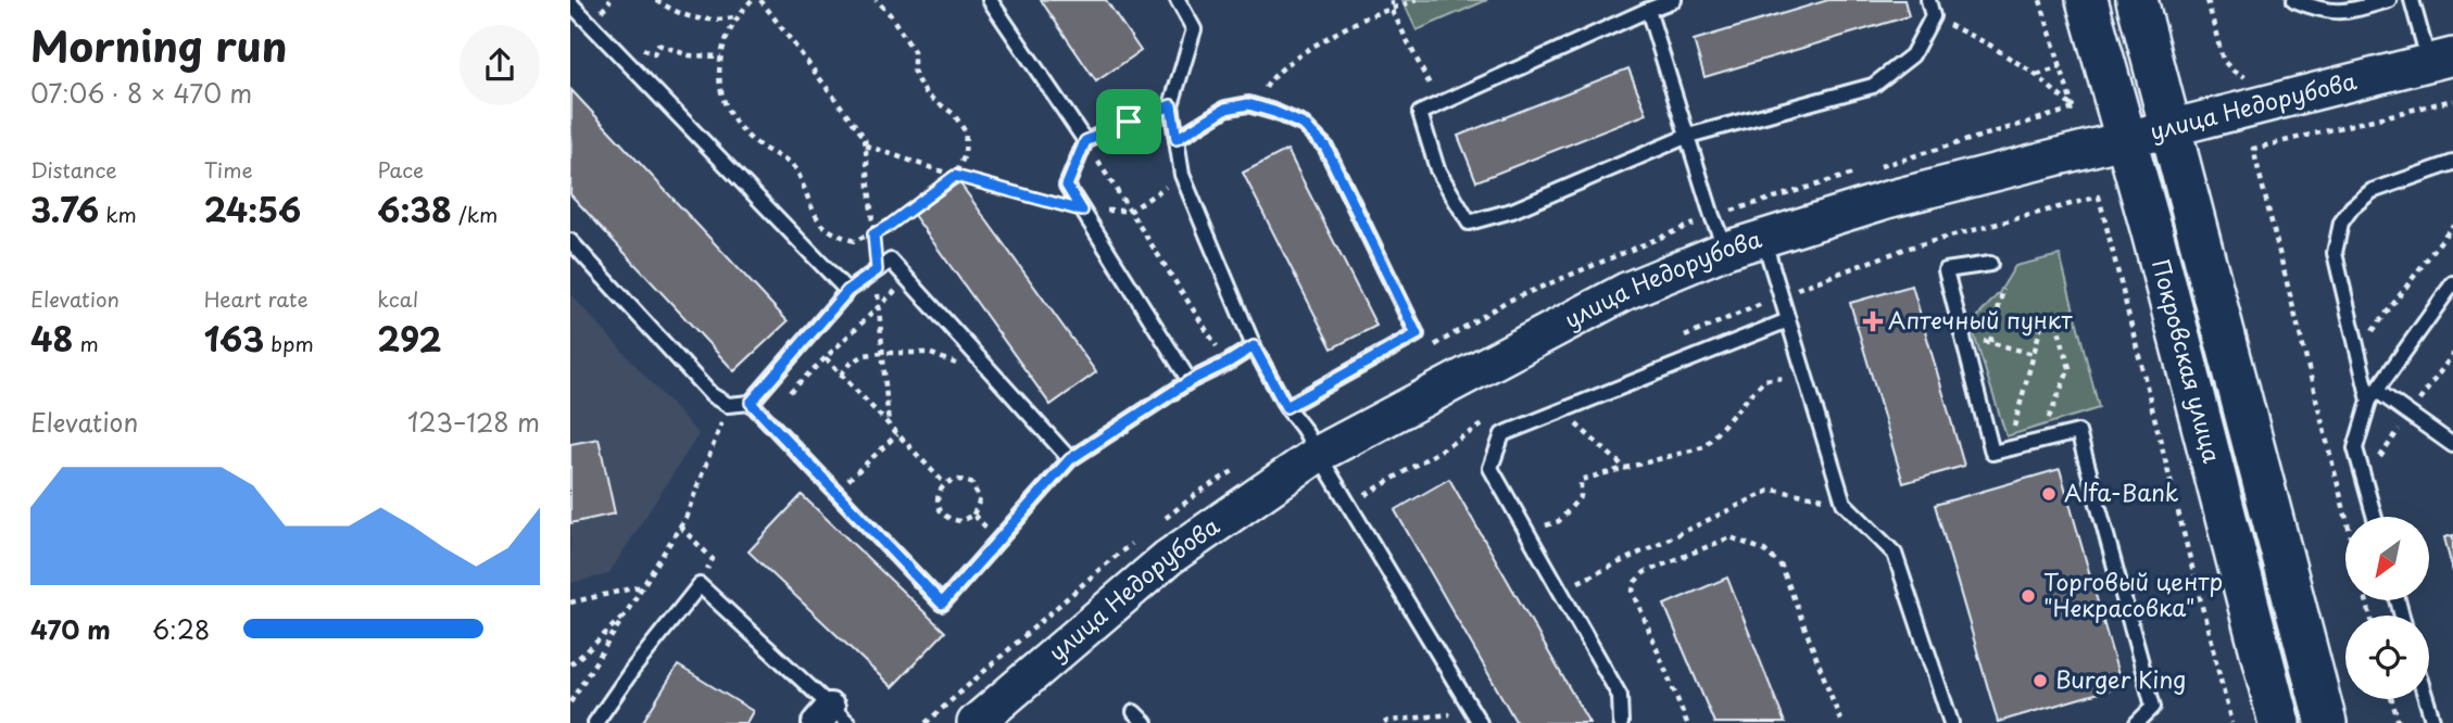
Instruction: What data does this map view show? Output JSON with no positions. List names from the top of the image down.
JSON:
{
  "streets": {
    "main road": ["Покровская улица"],
    "street": ["улица Недорубова"]
  },
  "crossings": [
    ["улица Недорубова", "Покровская улица"]
  ],
  "places": {
    "health": ["Аптечный пункт"],
    "other": ["Alfa-Bank", "Торговый центр \"Некрасовка\"", "Burger King"]
  },
  "north": "bottom left",
  "page": {
    "heading": ["Morning run", "07:06 · 8 × 470 m"],
    "stats": [
      ["Distance", "3.76 km"],
      ["Time", "24:56"],
      ["Pace", "6:38 /km"],
      ["Elevation", "48 m"],
      ["Heart rate", "163 bpm"],
      ["kcal", "292"]
    ],
    "chart": ["Elevation", "123–128 m"],
    "list": [
      {
        "name": "470 m",
        "note": "6:28"
      }
    ]
  }
}
